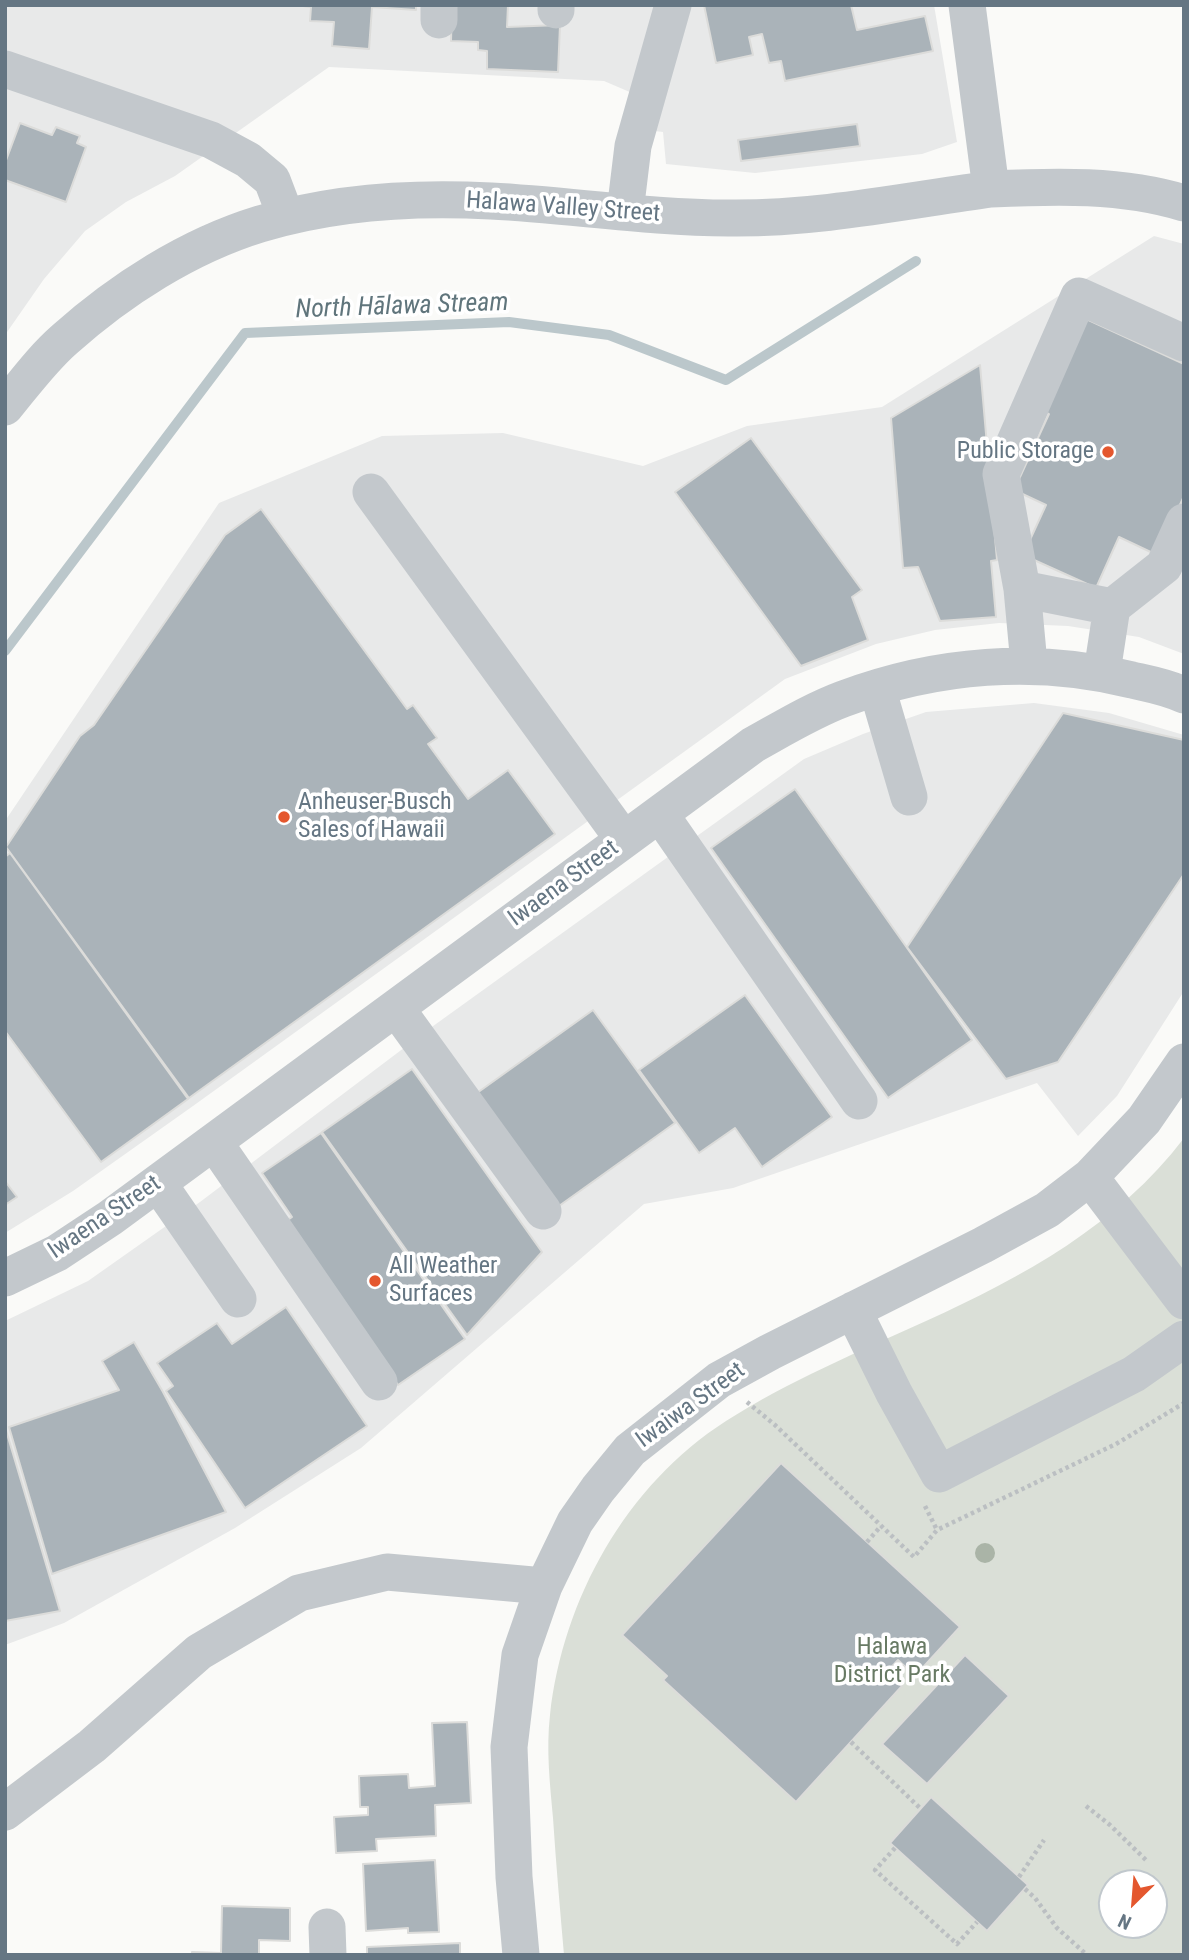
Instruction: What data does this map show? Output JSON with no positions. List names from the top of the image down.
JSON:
{
  "streets": {
    "street": ["Halawa Valley Street", "Iwaena Street", "Iwaiwa Street"]
  },
  "water": ["North Hālawa Stream"],
  "parks": ["Halawa District Park"],
  "places": ["Public Storage", "Anheuser-Busch Sales of Hawaii", "All Weather Surfaces"],
  "north": "bottom left"
}
